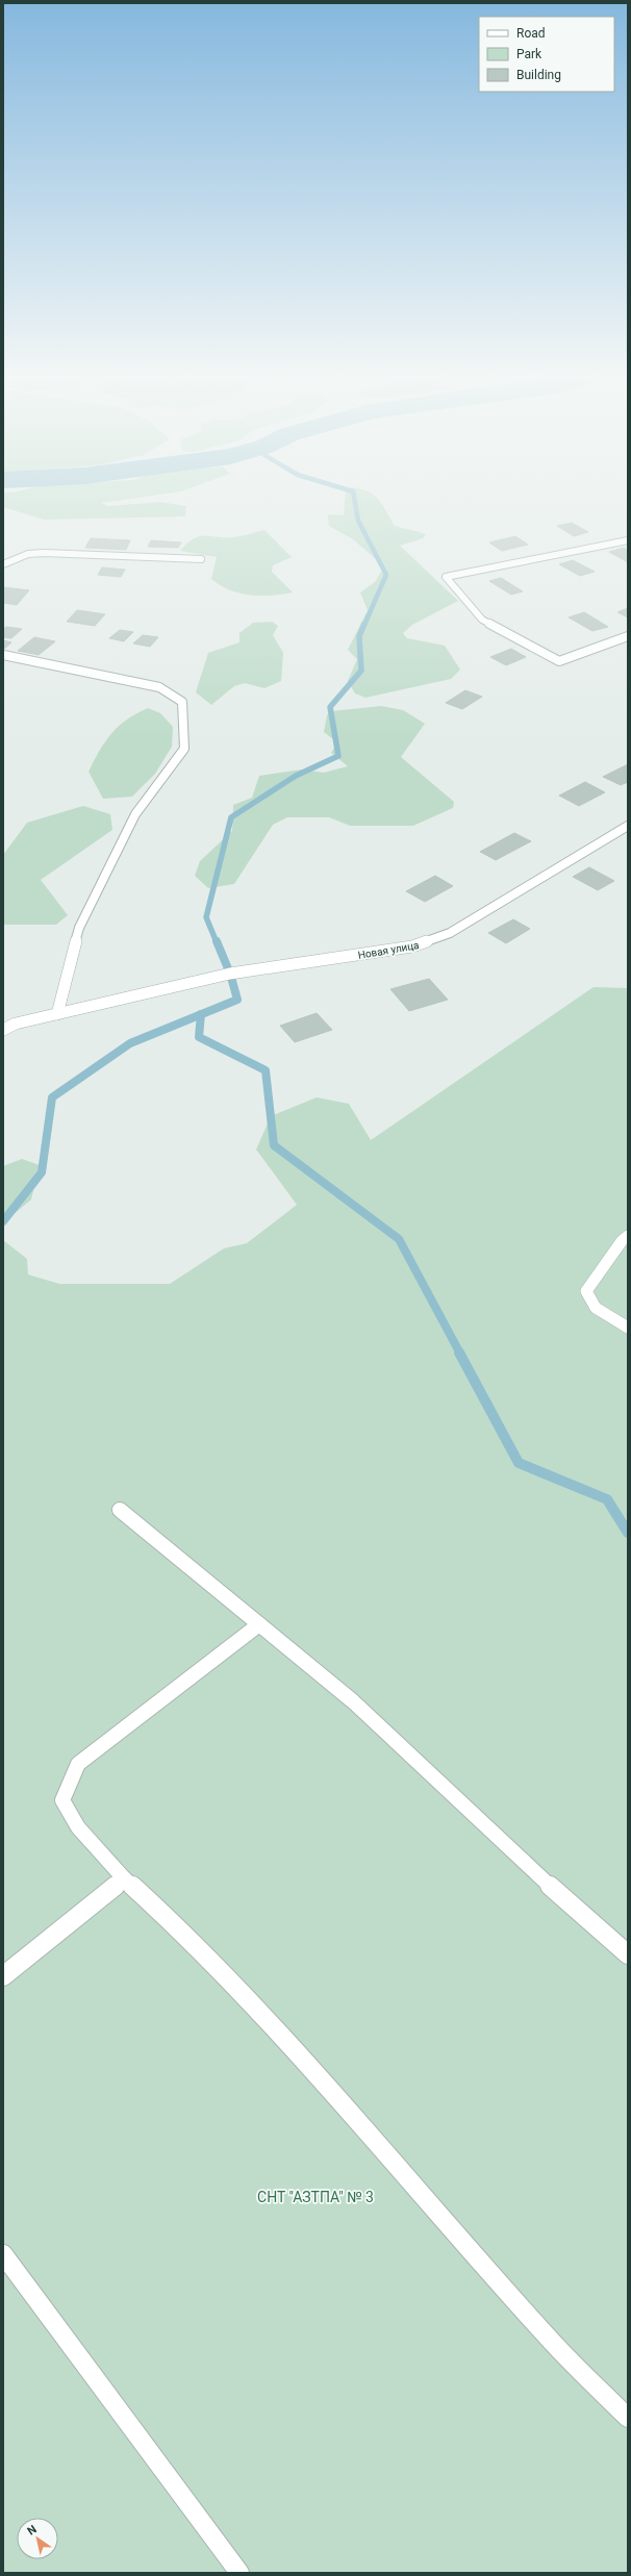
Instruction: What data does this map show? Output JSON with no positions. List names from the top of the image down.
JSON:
{
  "streets": {
    "street": ["Новая улица"]
  },
  "parks": ["СНТ \"АЗТПА\" № 3"],
  "legend": ["Road", "Park", "Building"],
  "north": "top left"
}
